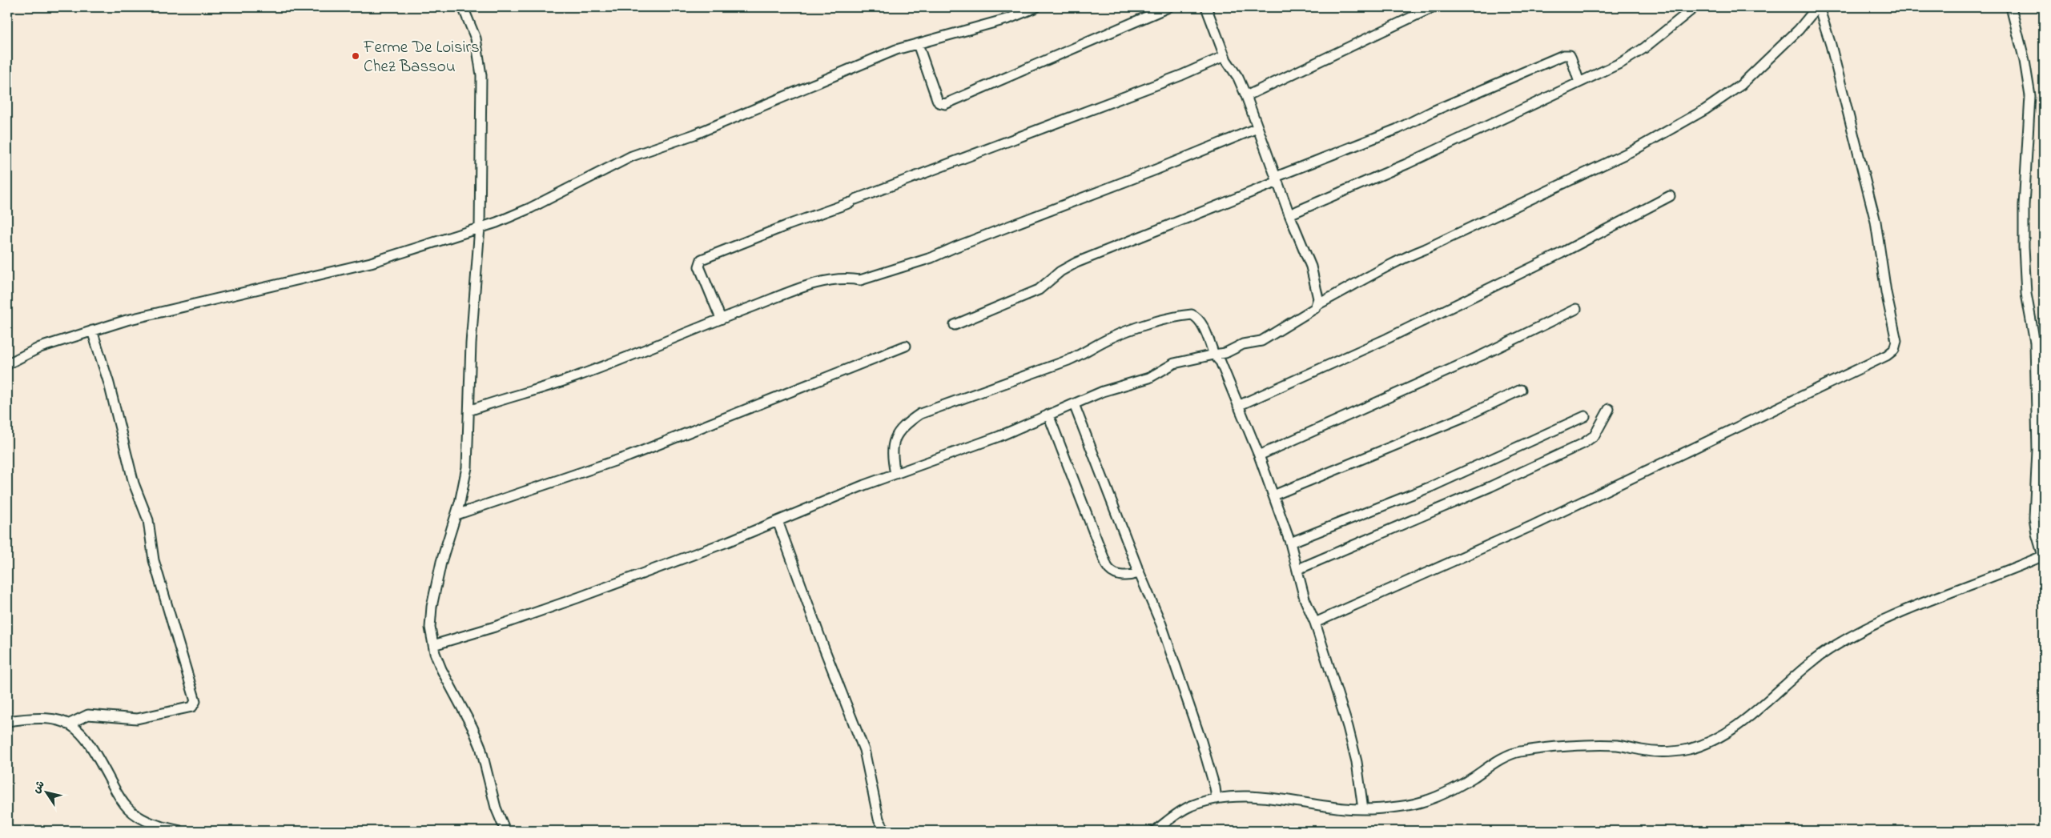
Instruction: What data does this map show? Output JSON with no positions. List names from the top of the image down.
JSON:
{
  "places": ["Ferme De Loisirs Chez Bassou"],
  "north": "top left"
}
